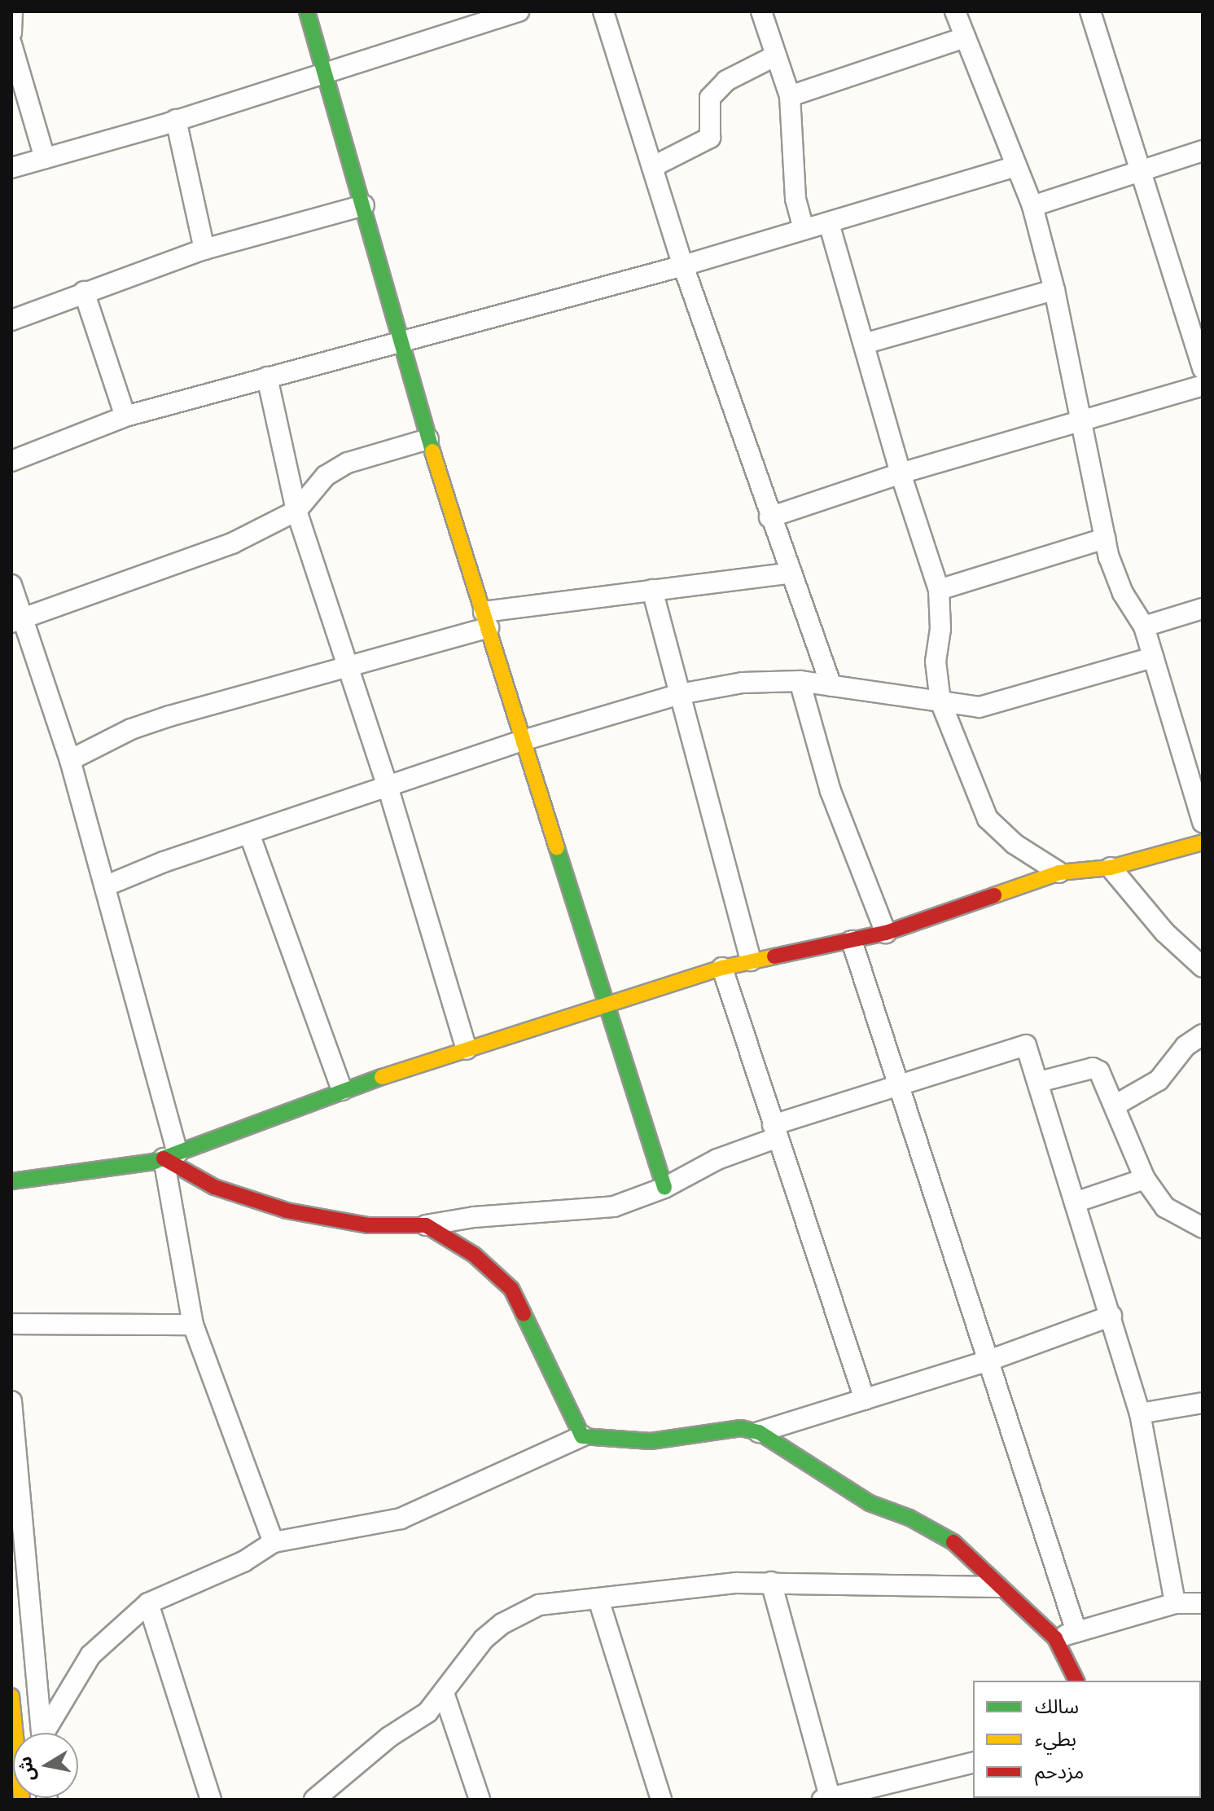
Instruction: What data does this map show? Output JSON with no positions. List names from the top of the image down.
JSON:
{
  "legend": ["سالك", "بطيء", "مزدحم"],
  "north": "left"
}
